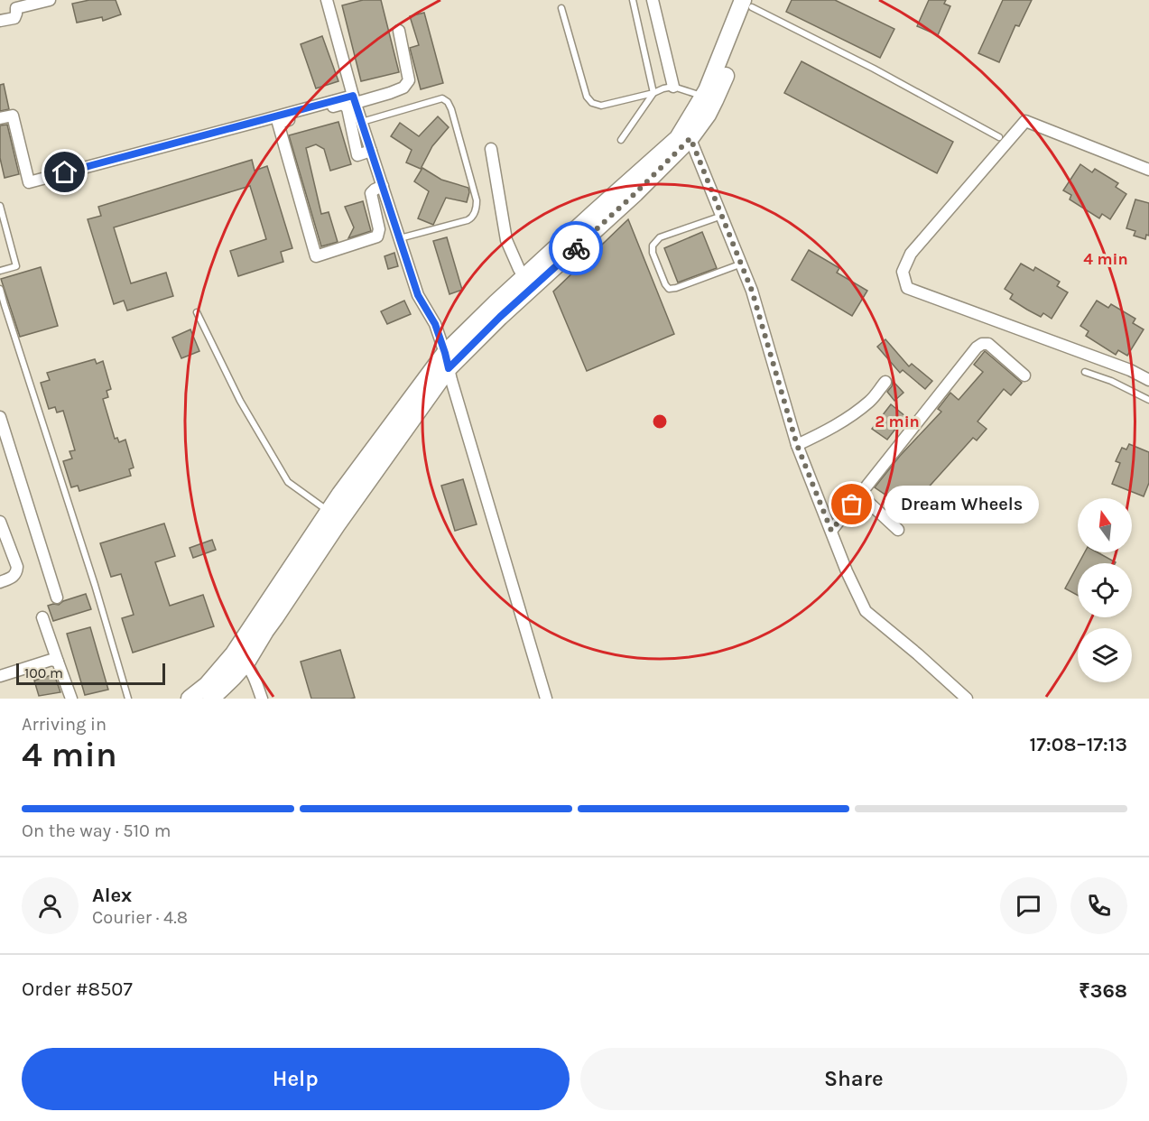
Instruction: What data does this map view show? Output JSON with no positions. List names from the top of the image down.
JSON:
{
  "places": ["Dream Wheels"],
  "scale_bar": "100 m",
  "north": "top",
  "page": {
    "bubble": "Dream Wheels",
    "scale": "100 m",
    "heading": ["4 min", "Arriving in", "17:08–17:13"],
    "panel": [
      "Alex",
      "Courier · 4.8",
      "Order #8507",
      "₹368"
    ],
    "bar": "On the way · 510 m",
    "buttons": ["Help", "Share"]
  },
  "rings": ["4 min", "2 min"]
}
